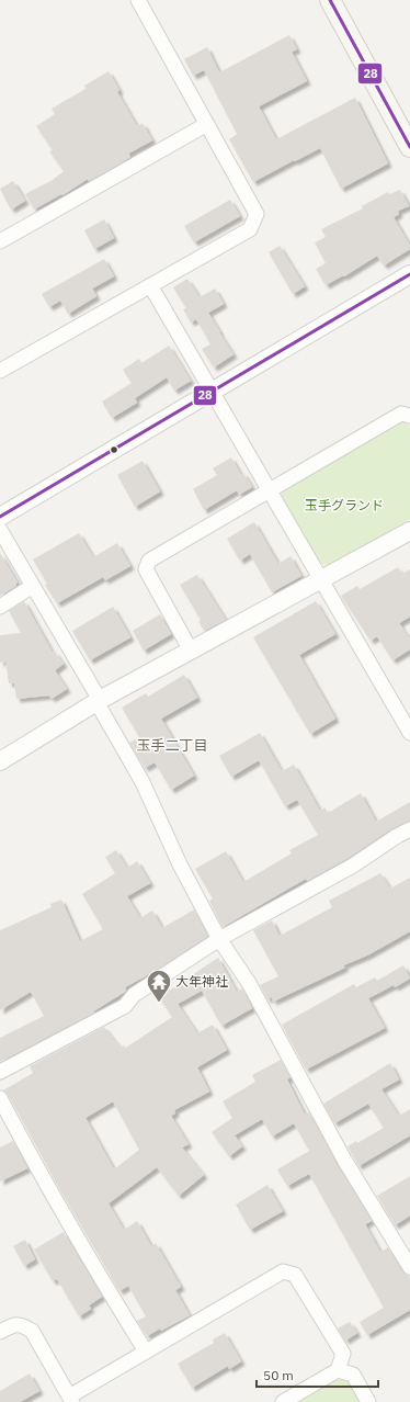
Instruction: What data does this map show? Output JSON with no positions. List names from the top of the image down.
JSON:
{
  "districts": ["玉手二丁目"],
  "parks": ["玉手グランド"],
  "places": {
    "temple": ["大年神社"]
  },
  "lines": ["transit line 28"],
  "scale_bar": "50 m"
}
